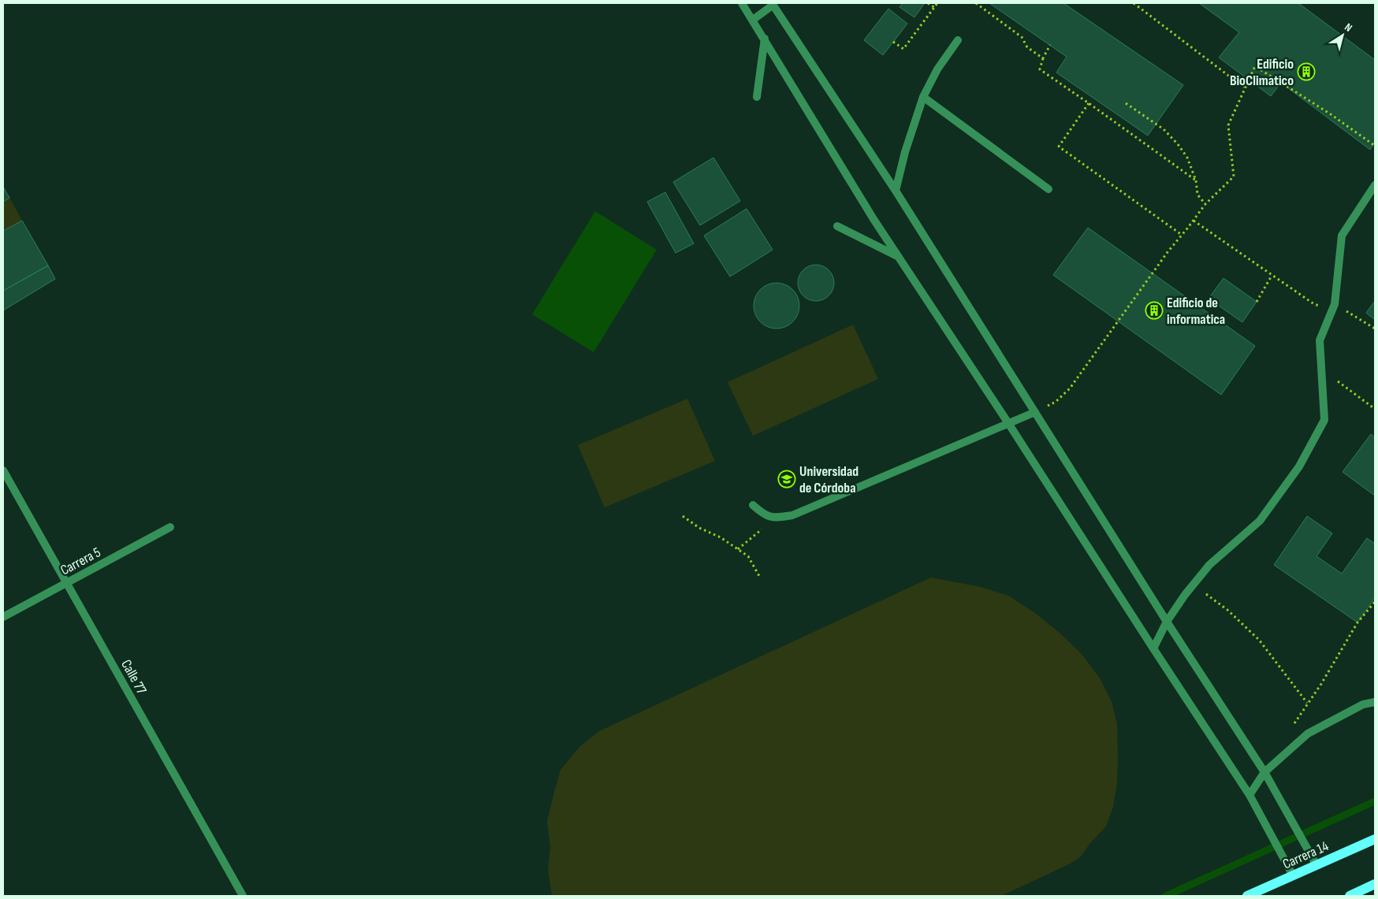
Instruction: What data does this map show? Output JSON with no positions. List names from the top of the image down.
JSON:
{
  "streets": {
    "main road": ["Carrera 14"],
    "street": ["Carrera 5", "Calle 77"]
  },
  "crossings": [
    ["Carrera 5", "Calle 77"]
  ],
  "places": {
    "building": ["Edificio BioClimatico", "Edificio de informatica"],
    "school or university": ["Universidad de Córdoba"]
  },
  "north": "top right"
}
